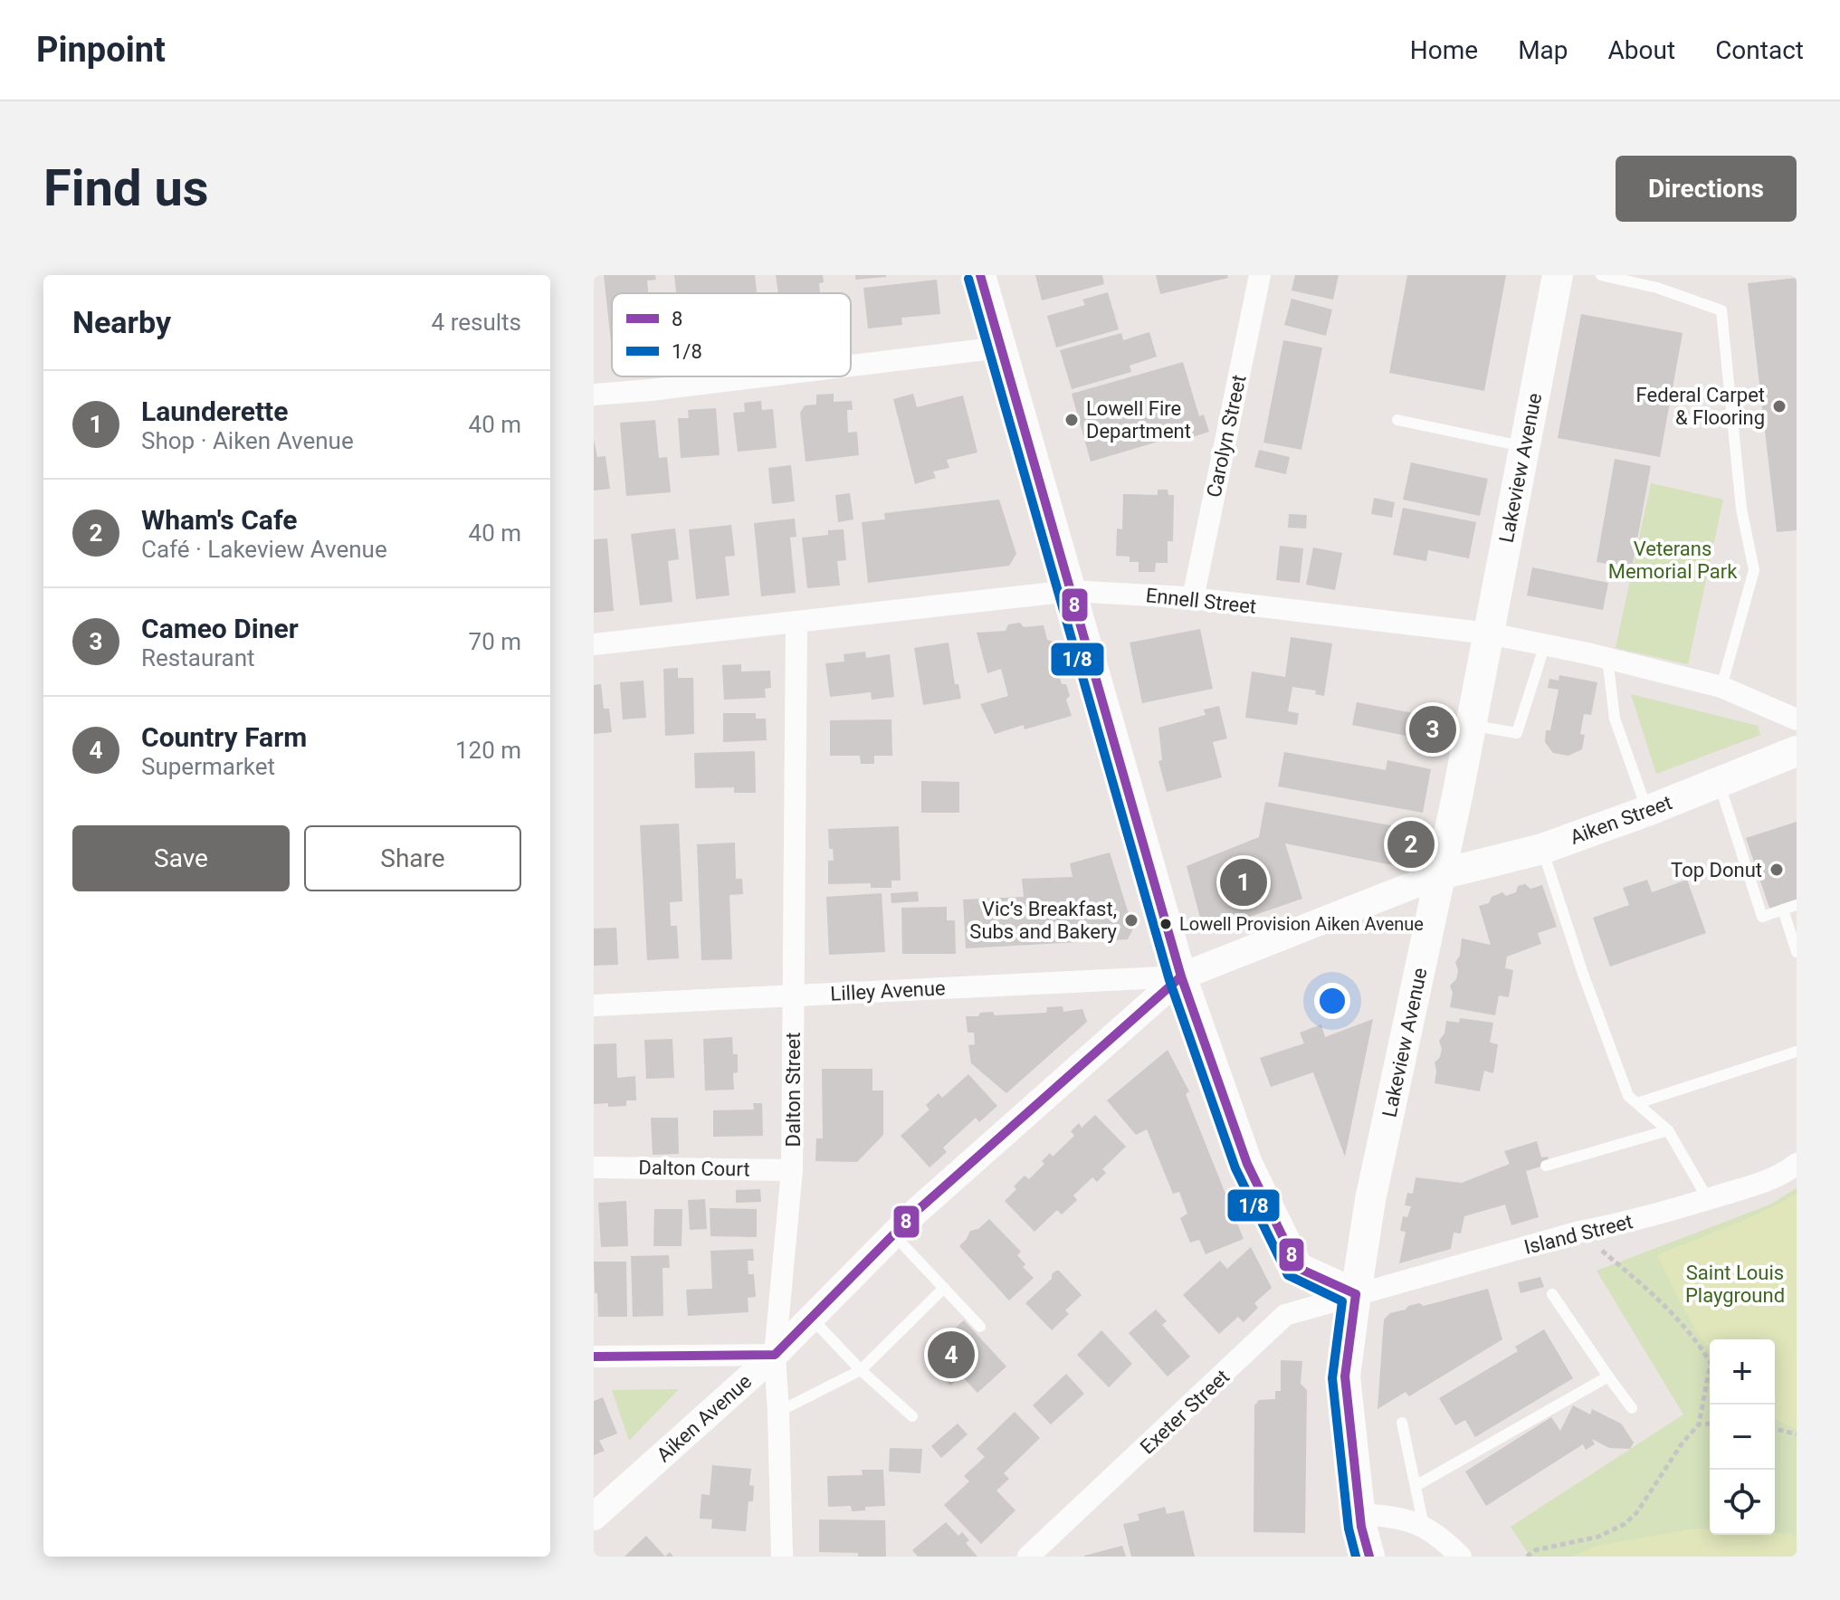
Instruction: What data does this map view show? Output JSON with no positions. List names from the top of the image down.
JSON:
{
  "streets": {
    "main road": ["Lakeview Avenue", "Aiken Street"],
    "street": [
      "Carolyn Street",
      "Ennell Street",
      "Lilley Avenue",
      "Dalton Street",
      "Dalton Court",
      "Island Street",
      "Exeter Street",
      "Aiken Avenue"
    ]
  },
  "crossings": [
    ["Carolyn Street", "Ennell Street"],
    ["Lakeview Avenue", "Ennell Street"],
    ["Lakeview Avenue", "Aiken Street"],
    ["Lakeview Avenue", "Island Street"],
    ["Lakeview Avenue", "Exeter Street"],
    ["Lakeview Avenue", "Aiken Avenue"],
    ["Ennell Street", "Dalton Street"],
    ["Aiken Street", "Aiken Avenue"],
    ["Lilley Avenue", "Dalton Street"],
    ["Lilley Avenue", "Aiken Avenue"],
    ["Dalton Street", "Dalton Court"],
    ["Dalton Street", "Aiken Avenue"],
    ["Island Street", "Exeter Street"]
  ],
  "parks": ["Veterans Memorial Park", "Saint Louis Playground"],
  "places": [
    "Federal Carpet & Flooring",
    "Lowell Fire Department",
    "Top Donut",
    "Vic’s Breakfast, Subs and Bakery",
    "Lowell Provision Aiken Avenue"
  ],
  "lines": ["transit line 8", "transit line 1/8"],
  "legend": ["8", "1/8"],
  "page": {
    "header": "Pinpoint",
    "nav": [
      "Home",
      "Map",
      "About",
      "Contact"
    ],
    "buttons": [
      "Directions",
      ["Save", "Share"]
    ],
    "title": "Find us",
    "heading": ["Nearby", "4 results"],
    "list": [
      {
        "mark": "1",
        "name": "Launderette",
        "note": "Shop · Aiken Avenue",
        "value": "40 m"
      },
      {
        "mark": "2",
        "name": "Wham's Cafe",
        "note": "Café · Lakeview Avenue",
        "value": "40 m"
      },
      {
        "mark": "3",
        "name": "Cameo Diner",
        "note": "Restaurant",
        "value": "70 m"
      },
      {
        "mark": "4",
        "name": "Country Farm",
        "note": "Supermarket",
        "value": "120 m"
      }
    ],
    "pins": [
      "3",
      "2",
      "1",
      "4"
    ],
    "map_buttons": ["+", "−"]
  }
}
